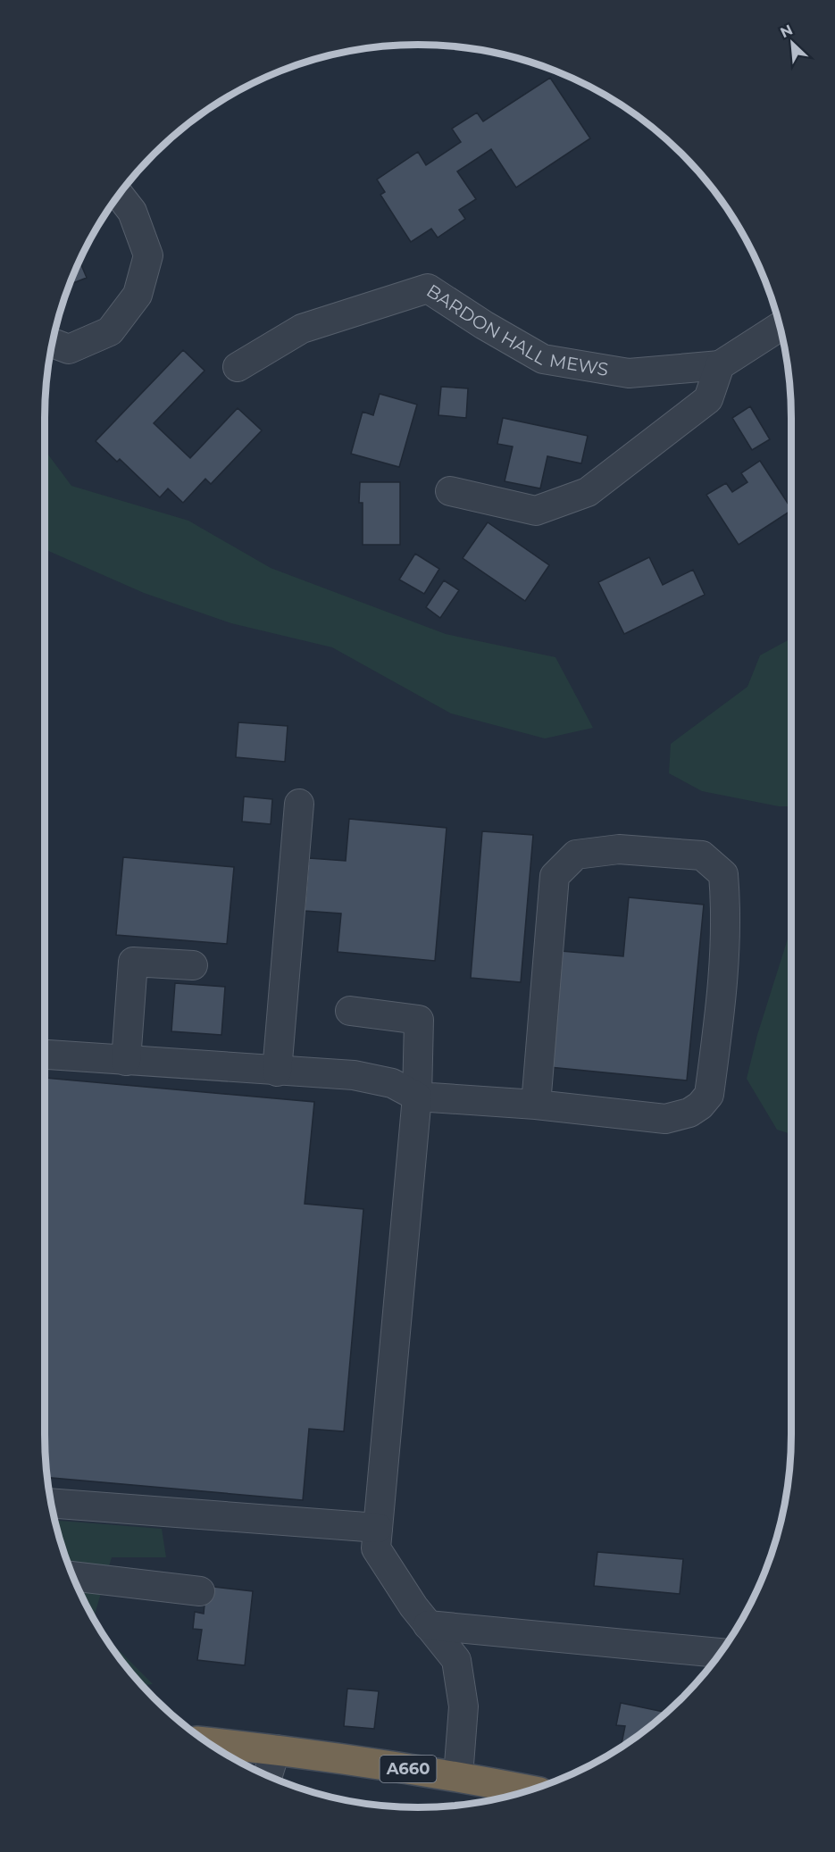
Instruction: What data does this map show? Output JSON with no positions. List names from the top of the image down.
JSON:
{
  "streets": {
    "highway": ["A660"],
    "street": ["BARDON HALL MEWS"]
  },
  "north": "top left"
}
